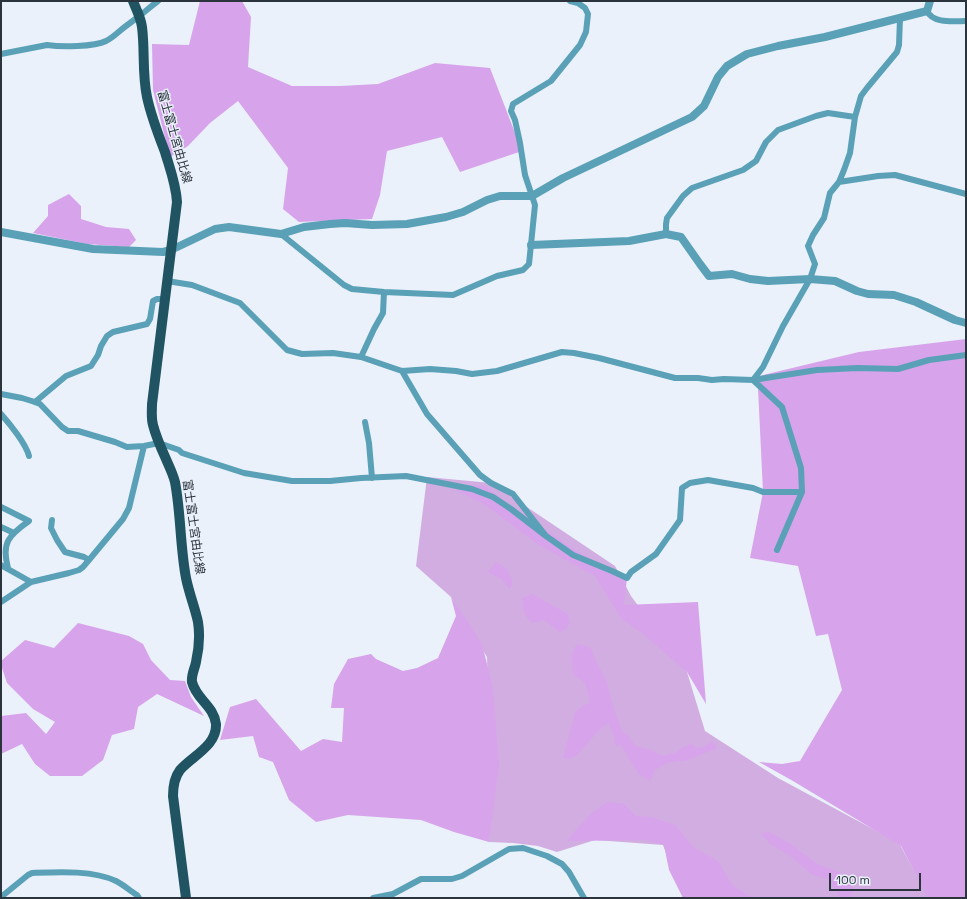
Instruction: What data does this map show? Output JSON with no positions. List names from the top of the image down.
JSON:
{
  "streets": {
    "main road": ["富士富士宮由比線"]
  },
  "scale_bar": "100 m"
}
